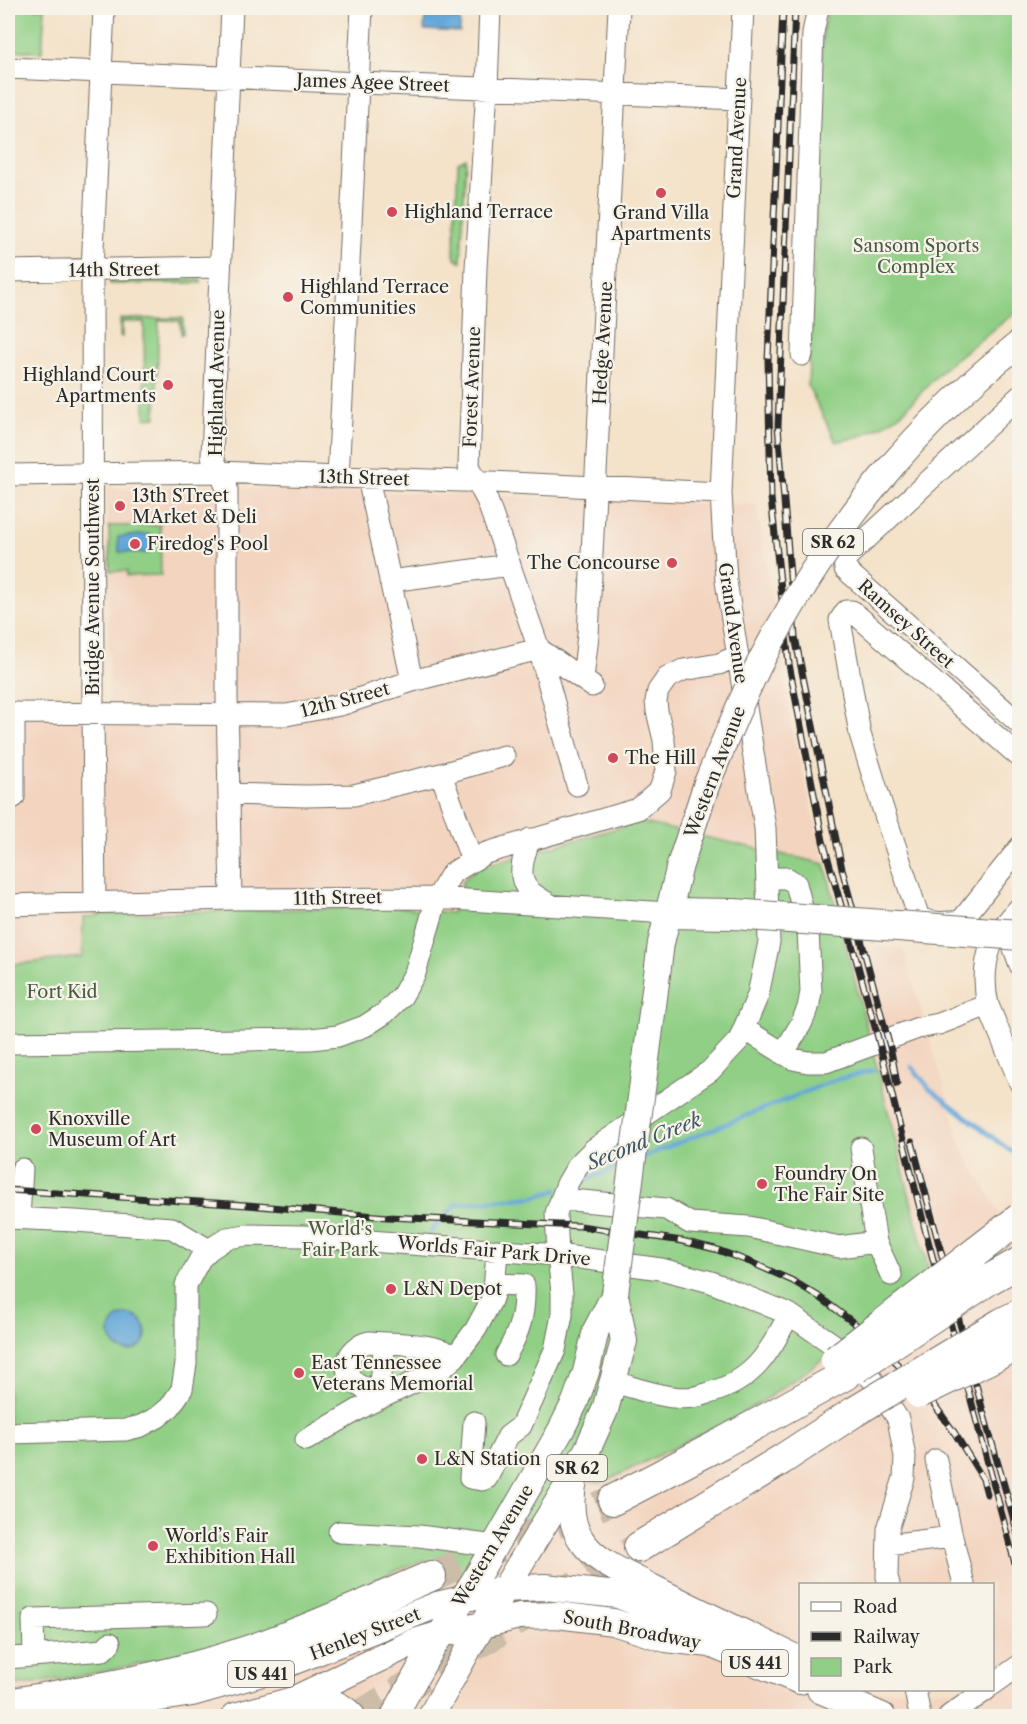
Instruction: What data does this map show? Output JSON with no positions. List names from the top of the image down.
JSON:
{
  "streets": {
    "main road": [
      "SR 62",
      "Western Avenue",
      "South Broadway",
      "Henley Street",
      "US 441"
    ],
    "street": [
      "James Agee Street",
      "Grand Avenue",
      "14th Street",
      "Hedge Avenue",
      "Highland Avenue",
      "Forest Avenue",
      "13th Street",
      "Bridge Avenue Southwest",
      "Ramsey Street",
      "12th Street",
      "11th Street",
      "Worlds Fair Park Drive"
    ]
  },
  "crossings": [
    ["James Agee Street", "Grand Avenue"],
    ["James Agee Street", "Hedge Avenue"],
    ["James Agee Street", "Highland Avenue"],
    ["James Agee Street", "Forest Avenue"],
    ["James Agee Street", "Bridge Avenue Southwest"],
    ["Grand Avenue", "13th Street"],
    ["Grand Avenue", "Worlds Fair Park Drive"],
    ["14th Street", "Highland Avenue"],
    ["14th Street", "Bridge Avenue Southwest"],
    ["Hedge Avenue", "Forest Avenue"],
    ["Hedge Avenue", "13th Street"],
    ["Hedge Avenue", "12th Street"],
    ["Highland Avenue", "13th Street"],
    ["Highland Avenue", "12th Street"],
    ["Highland Avenue", "11th Street"],
    ["Forest Avenue", "13th Street"],
    ["Forest Avenue", "12th Street"],
    ["13th Street", "Bridge Avenue Southwest"],
    ["Bridge Avenue Southwest", "12th Street"],
    ["Bridge Avenue Southwest", "11th Street"],
    ["Western Avenue", "11th Street"],
    ["Western Avenue", "South Broadway"],
    ["Western Avenue", "Henley Street"],
    ["South Broadway", "Henley Street"]
  ],
  "water": ["Second Creek"],
  "parks": ["Sansom Sports Complex", "Fort Kid", "World's Fair Park"],
  "places": [
    "Grand Villa Apartments",
    "Highland Terrace",
    "Highland Terrace Communities",
    "Highland Court Apartments",
    "13th STreet MArket & Deli",
    "Firedog's Pool",
    "The Concourse",
    "The Hill",
    "Knoxville Museum of Art",
    "Foundry On The Fair Site",
    "L&N Depot",
    "East Tennessee Veterans Memorial",
    "L&N Station",
    "World’s Fair Exhibition Hall"
  ],
  "legend": ["Road", "Railway", "Park"]
}
